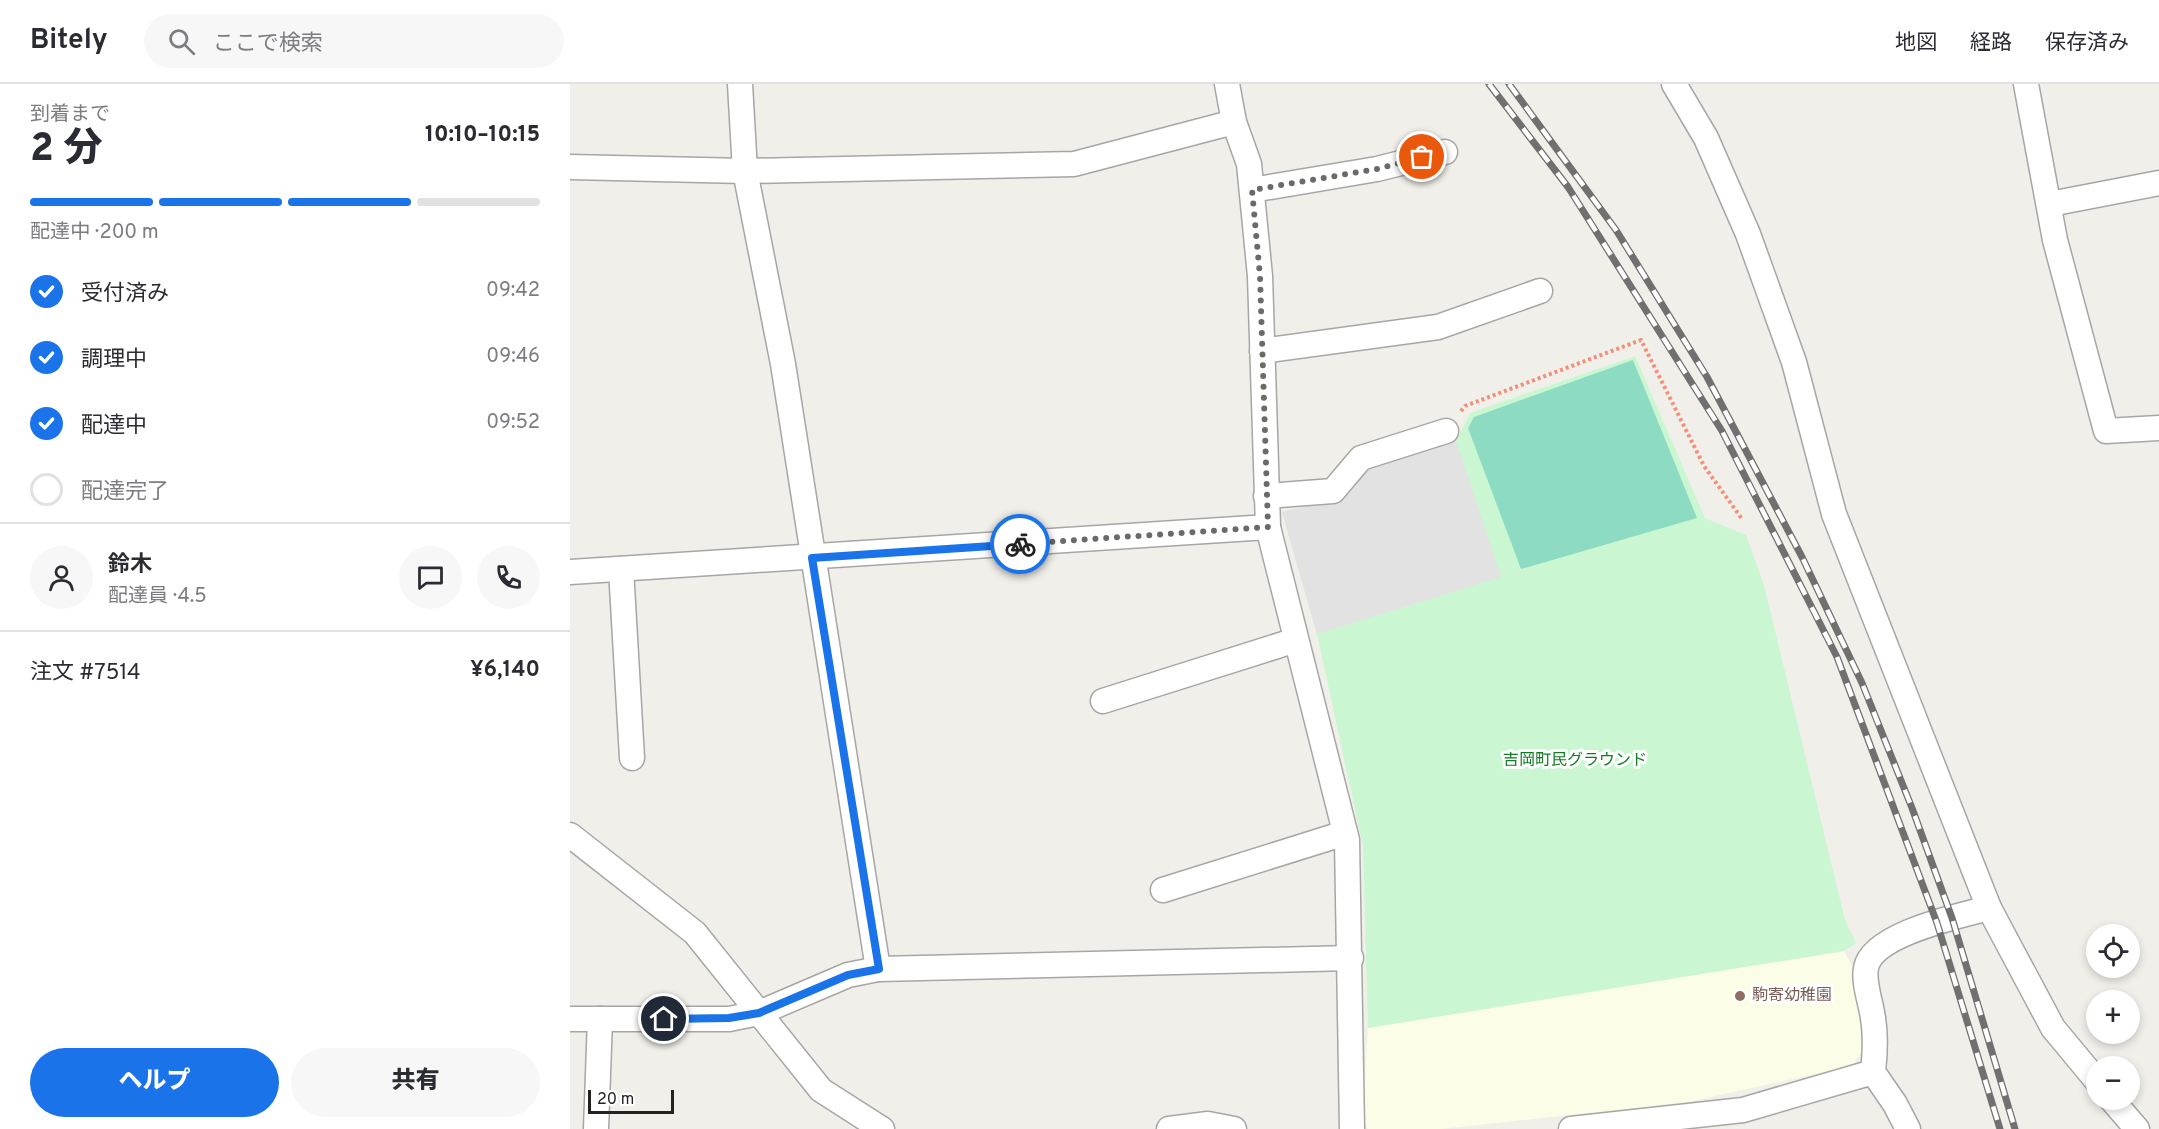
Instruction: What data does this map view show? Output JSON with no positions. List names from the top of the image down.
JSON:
{
  "parks": ["吉岡町民グラウンド"],
  "places": ["駒寄幼稚園"],
  "scale_bar": "20 m",
  "page": {
    "header": "Bitely",
    "search": "ここで検索",
    "nav": ["地図", "経路", "保存済み"],
    "heading": ["2 分", "到着まで", "10:10–10:15"],
    "panel": [
      "鈴木",
      "配達員 · 4.5",
      "注文 #7514",
      "¥6,140"
    ],
    "bar": "配達中 · 200 m",
    "list": [
      ["受付済み", "09:42"],
      ["調理中", "09:46"],
      ["配達中", "09:52"],
      "配達完了"
    ],
    "map_buttons": ["+", "−"],
    "buttons": ["ヘルプ", "共有"],
    "scale": "20 m"
  }
}
